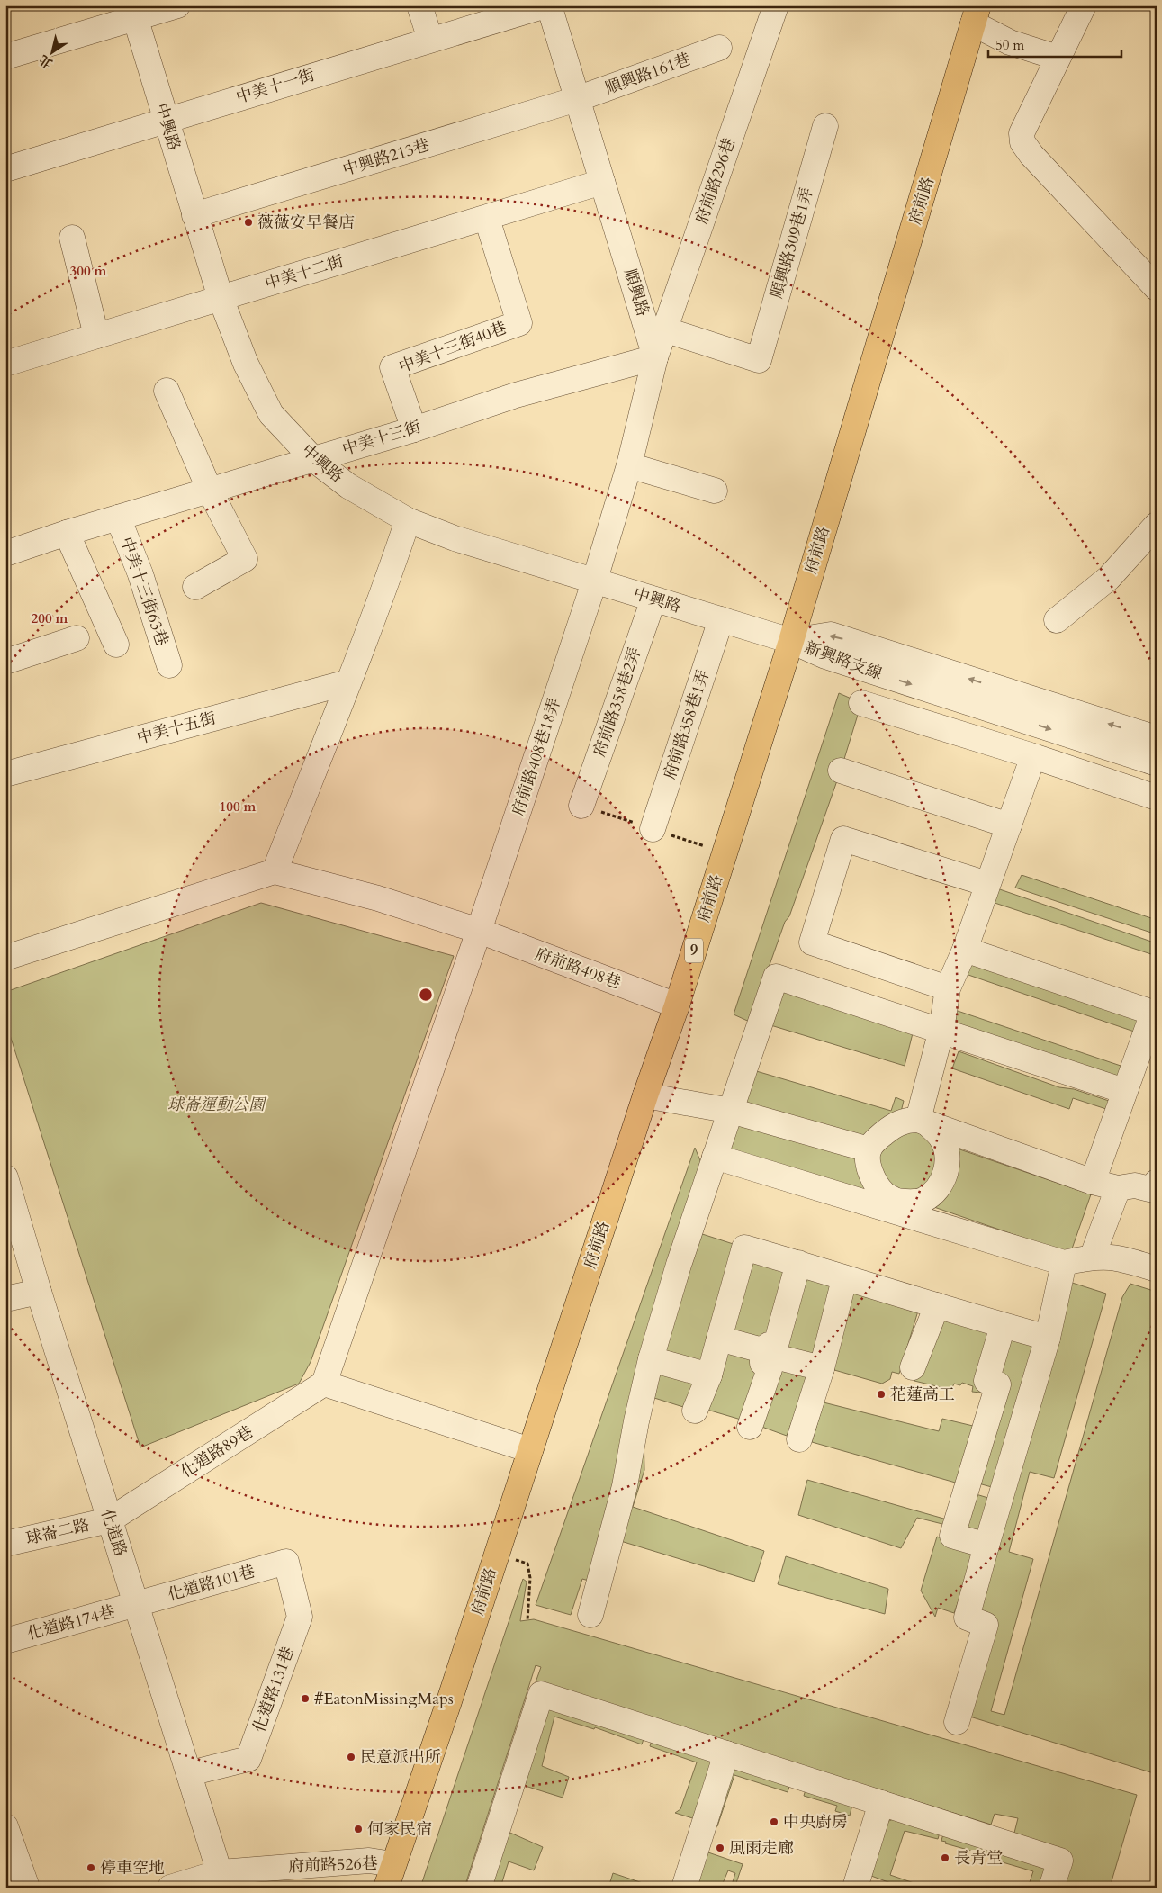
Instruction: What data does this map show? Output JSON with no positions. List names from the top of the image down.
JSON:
{
  "streets": {
    "main road": ["府前路", "9"],
    "street": [
      "順興路161巷",
      "中美十一街",
      "中興路",
      "中興路213巷",
      "府前路296巷",
      "順興路309巷1弄",
      "中美十二街",
      "順興路",
      "中美十三街40巷",
      "中美十三街",
      "中美十三街63巷",
      "新興路支線",
      "府前路358巷2弄",
      "府前路358巷1弄",
      "中美十五街",
      "府前路408巷18弄",
      "府前路408巷",
      "化道路89巷",
      "球崙二路",
      "化道路",
      "化道路101巷",
      "化道路174巷",
      "化道路131巷",
      "府前路526巷"
    ]
  },
  "crossings": [
    ["順興路161巷", "中興路213巷"],
    ["順興路161巷", "順興路"],
    ["中美十一街", "中興路"],
    ["中興路", "中興路213巷"],
    ["中興路", "府前路"],
    ["中興路", "中美十二街"],
    ["中興路", "中美十三街"],
    ["中興路", "新興路支線"],
    ["中興路", "府前路358巷2弄"],
    ["中興路", "府前路358巷1弄"],
    ["中興路", "府前路408巷18弄"],
    ["中興路213巷", "順興路"],
    ["府前路296巷", "順興路309巷1弄"],
    ["府前路296巷", "順興路"],
    ["府前路296巷", "中美十三街"],
    ["府前路", "新興路支線"],
    ["府前路", "府前路408巷"],
    ["府前路", "府前路526巷"],
    ["中美十二街", "順興路"],
    ["中美十二街", "中美十三街40巷"],
    ["順興路", "中美十三街"],
    ["中美十三街40巷", "中美十三街"],
    ["中美十三街", "中美十三街63巷"],
    ["府前路408巷18弄", "府前路408巷"],
    ["府前路408巷18弄", "化道路89巷"],
    ["化道路89巷", "球崙二路"],
    ["化道路89巷", "化道路"],
    ["球崙二路", "化道路"],
    ["化道路", "化道路101巷"],
    ["化道路", "化道路174巷"],
    ["化道路", "化道路131巷"],
    ["化道路", "府前路526巷"],
    ["化道路101巷", "化道路174巷"],
    ["化道路101巷", "化道路131巷"]
  ],
  "parks": ["球崙運動公園"],
  "places": [
    "薇薇安早餐店",
    "花蓮高工",
    "#EatonMissingMaps",
    "民意派出所",
    "中央廚房",
    "何家民宿",
    "風雨走廊",
    "長青堂",
    "停車空地"
  ],
  "scale_bar": "50 m",
  "north": "bottom left",
  "rings": ["300 m", "200 m", "100 m"]
}
